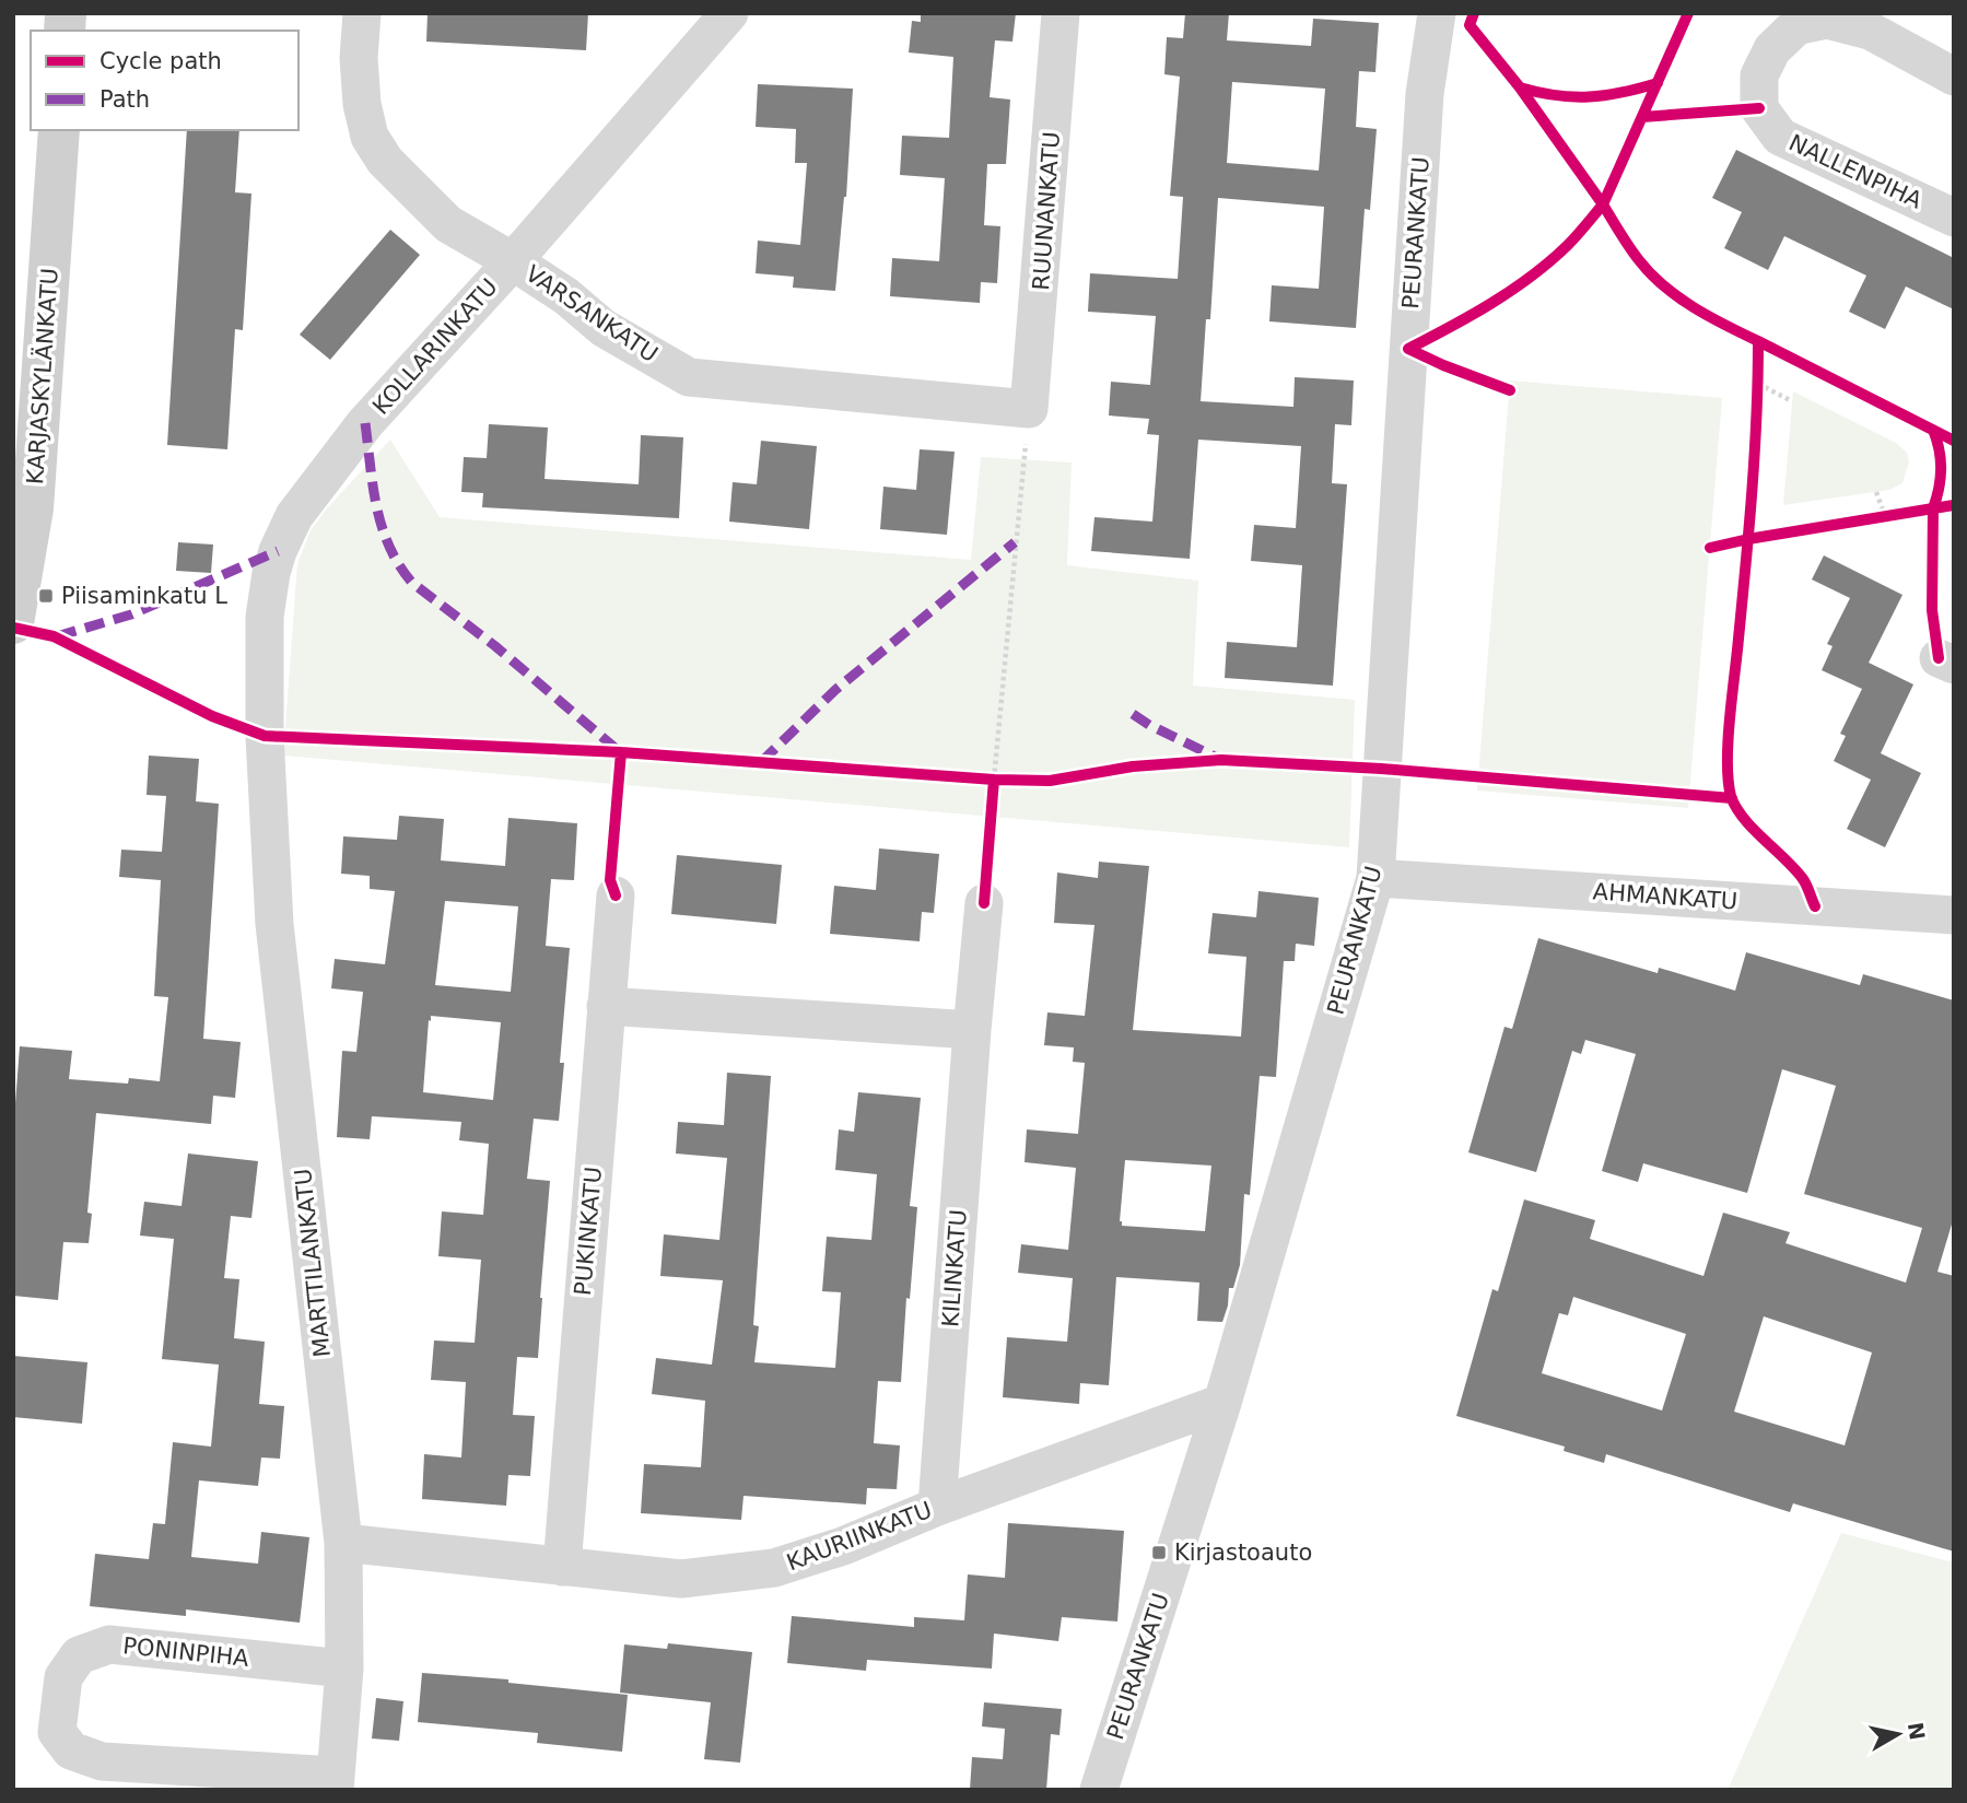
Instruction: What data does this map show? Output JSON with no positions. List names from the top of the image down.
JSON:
{
  "streets": {
    "street": [
      "NALLENPIHA",
      "RUUNANKATU",
      "PEURANKATU",
      "VARSANKATU",
      "KOLLARINKATU",
      "KARJASKYLÄNKATU",
      "AHMANKATU",
      "PUKINKATU",
      "MARTTILANKATU",
      "KILINKATU",
      "KAURIINKATU",
      "PONINPIHA"
    ]
  },
  "crossings": [
    ["RUUNANKATU", "VARSANKATU"],
    ["PEURANKATU", "AHMANKATU"],
    ["PEURANKATU", "KAURIINKATU"],
    ["VARSANKATU", "KOLLARINKATU"],
    ["KOLLARINKATU", "MARTTILANKATU"],
    ["PUKINKATU", "KAURIINKATU"],
    ["MARTTILANKATU", "KAURIINKATU"],
    ["MARTTILANKATU", "PONINPIHA"],
    ["KILINKATU", "KAURIINKATU"]
  ],
  "places": {
    "transit": ["Piisaminkatu L", "Kirjastoauto"]
  },
  "legend": ["Cycle path", "Path"],
  "north": "right"
}
